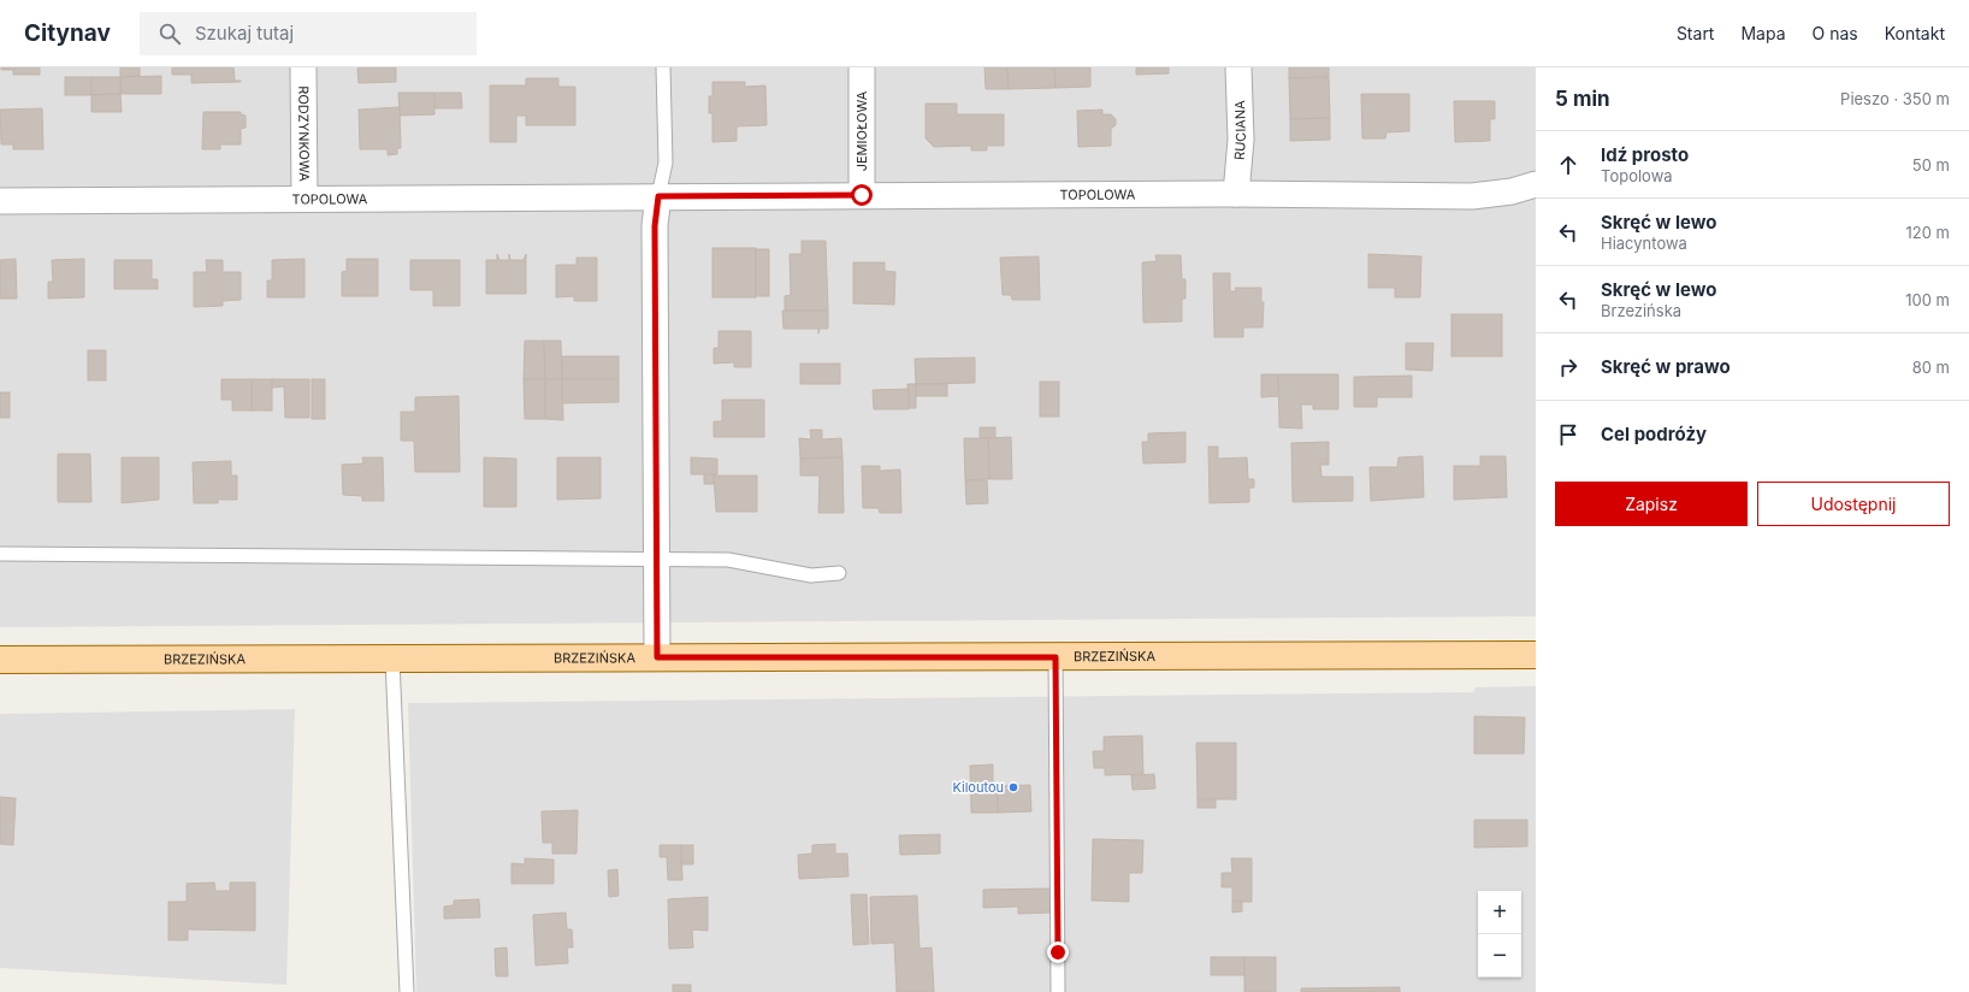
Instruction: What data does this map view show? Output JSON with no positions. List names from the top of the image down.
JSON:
{
  "streets": {
    "main road": ["BRZEZIŃSKA"],
    "street": [
      "RUCIANA",
      "JEMIOŁOWA",
      "RODZYNKOWA",
      "TOPOLOWA"
    ]
  },
  "crossings": [
    ["RUCIANA", "TOPOLOWA"],
    ["JEMIOŁOWA", "TOPOLOWA"],
    ["RODZYNKOWA", "TOPOLOWA"]
  ],
  "places": ["Kiloutou"],
  "page": {
    "header": "Citynav",
    "search": "Szukaj tutaj",
    "nav": [
      "Start",
      "Mapa",
      "O nas",
      "Kontakt"
    ],
    "heading": ["5 min", "Pieszo · 350 m"],
    "list": [
      ["Idź prosto", "Topolowa", "50 m"],
      ["Skręć w lewo", "Hiacyntowa", "120 m"],
      ["Skręć w lewo", "Brzezińska", "100 m"],
      ["Skręć w prawo", "80 m"],
      "Cel podróży"
    ],
    "buttons": ["Zapisz", "Udostępnij"],
    "map_buttons": ["+", "−"]
  }
}
